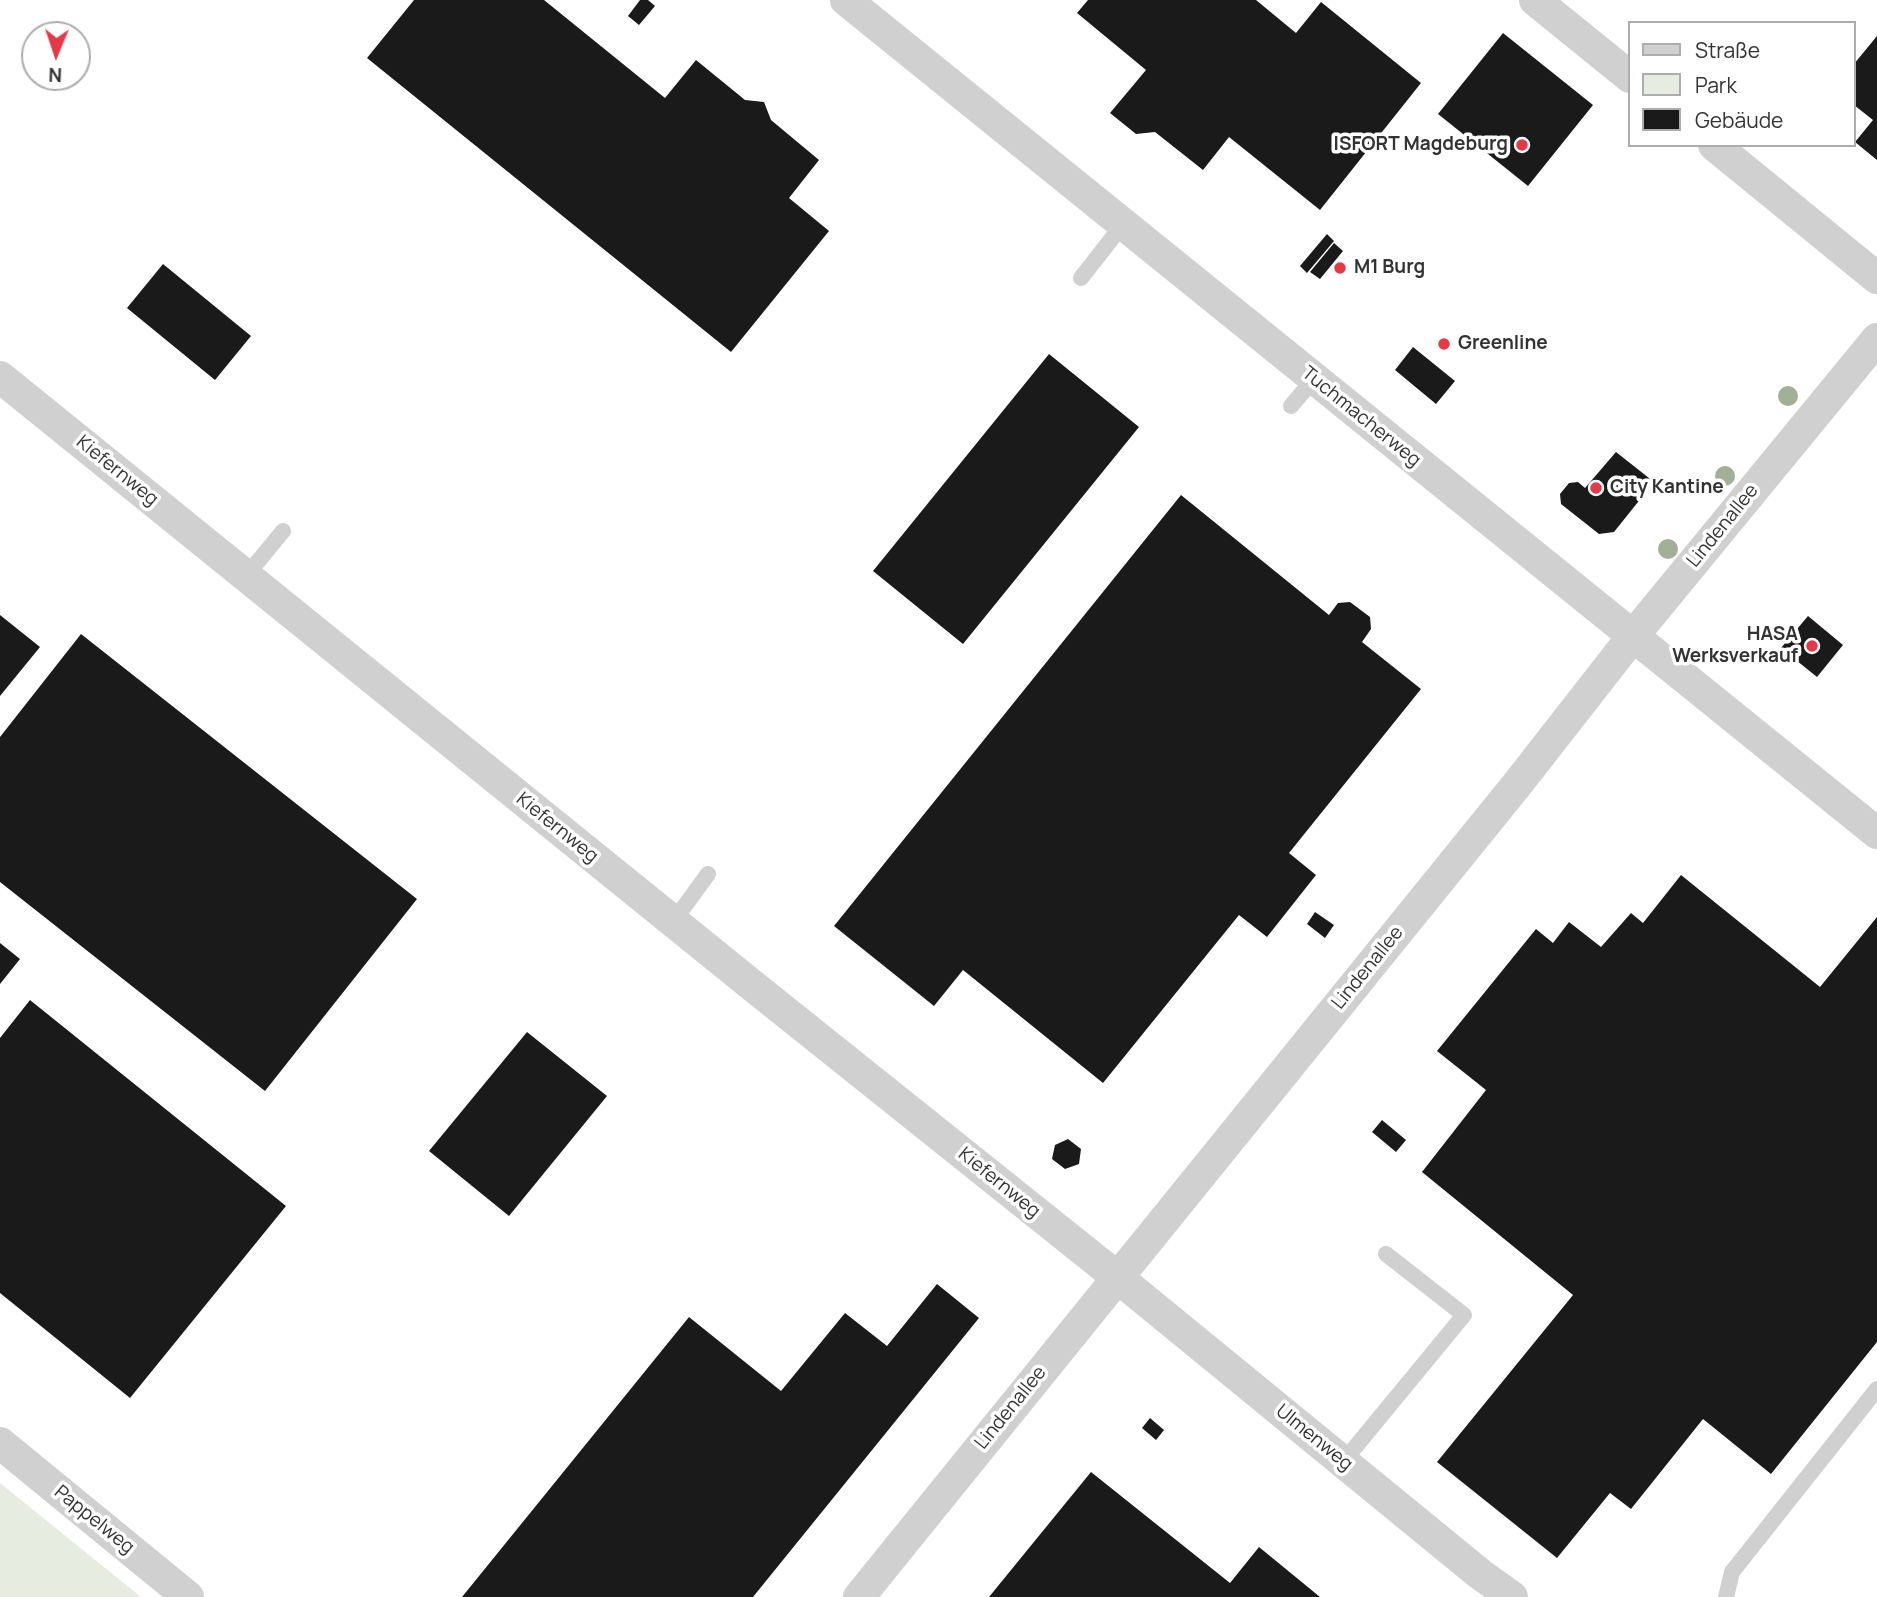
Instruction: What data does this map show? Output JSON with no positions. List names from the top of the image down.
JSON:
{
  "streets": {
    "street": [
      "Tuchmacherweg",
      "Kiefernweg",
      "Lindenallee",
      "Ulmenweg",
      "Pappelweg"
    ]
  },
  "crossings": [
    ["Tuchmacherweg", "Lindenallee"],
    ["Kiefernweg", "Lindenallee"],
    ["Kiefernweg", "Ulmenweg"],
    ["Lindenallee", "Ulmenweg"]
  ],
  "places": [
    "ISFORT Magdeburg",
    "M1 Burg",
    "Greenline",
    "City Kantine",
    "HASA Werksverkauf"
  ],
  "legend": ["Straße", "Park", "Gebäude"],
  "north": "bottom"
}
